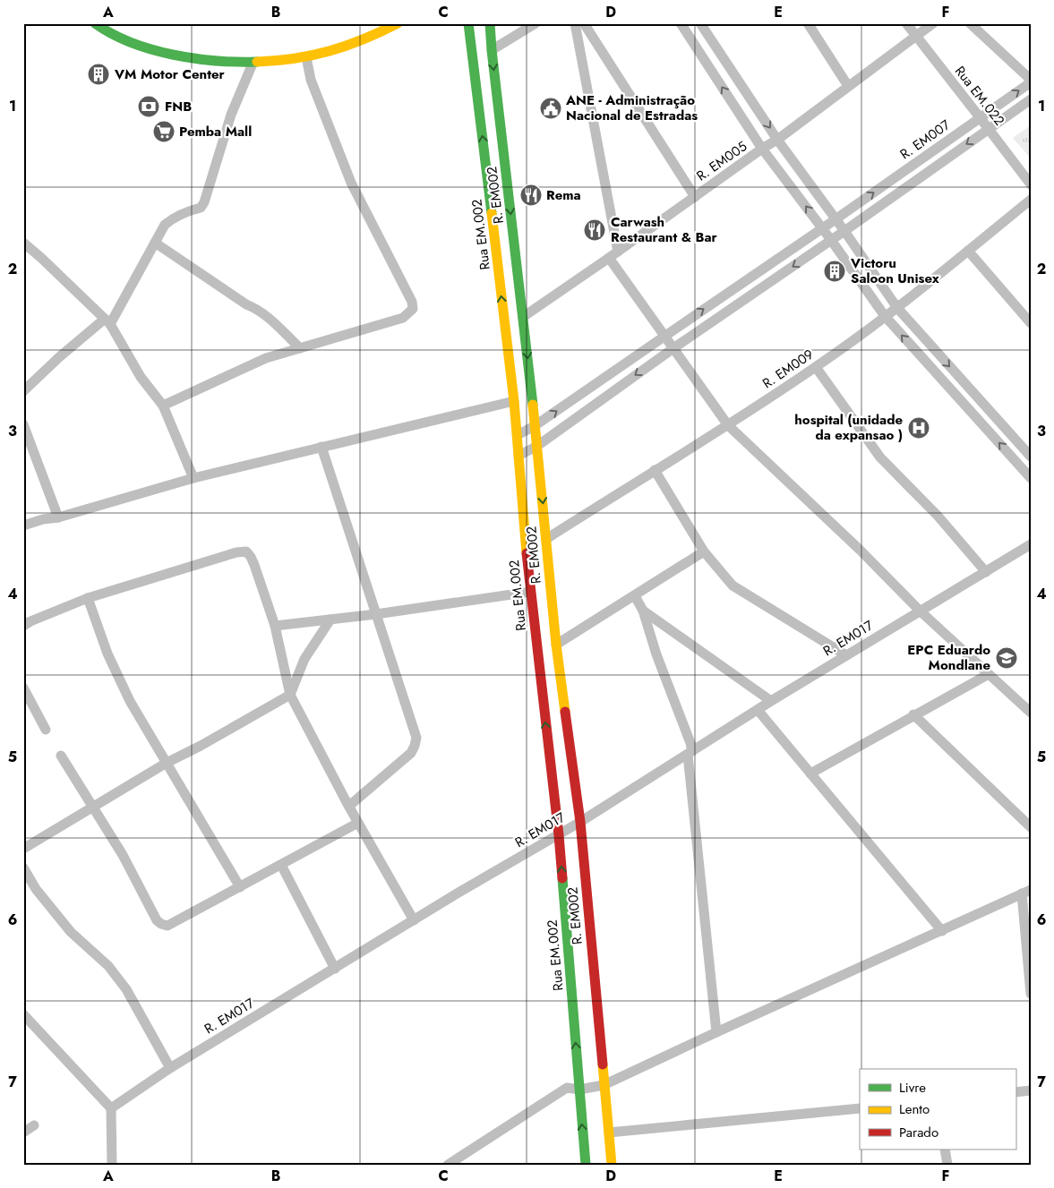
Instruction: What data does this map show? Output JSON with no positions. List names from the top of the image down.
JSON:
{
  "streets": {
    "street": [
      "Rua EM.022",
      "R. EM007",
      "R. EM005",
      "R. EM002",
      "Rua EM.002",
      "R. EM009",
      "R. EM017"
    ]
  },
  "crossings": [
    ["Rua EM.022", "R. EM007"],
    ["Rua EM.022", "R. EM005"],
    ["R. EM007", "R. EM002"],
    ["R. EM007", "Rua EM.002"],
    ["R. EM005", "R. EM002"],
    ["R. EM002", "R. EM009"],
    ["R. EM002", "R. EM017"],
    ["Rua EM.002", "R. EM017"]
  ],
  "one_way": ["R. EM002", "Rua EM.002"],
  "places": {
    "building": ["VM Motor Center", "Victoru Saloon Unisex"],
    "bank": ["FNB"],
    "public building": ["ANE - Administração Nacional de Estradas"],
    "supermarket": ["Pemba Mall"],
    "restaurant": ["Rema", "Carwash Restaurant & Bar"],
    "hospital": ["hospital (unidade da expansao )"],
    "school or university": ["EPC Eduardo Mondlane"]
  },
  "legend": ["Livre", "Lento", "Parado"],
  "grid": {
    "columns": [
      "A",
      "B",
      "C",
      "D",
      "E",
      "F"
    ],
    "rows": [
      "1",
      "2",
      "3",
      "4",
      "5",
      "6",
      "7"
    ]
  }
}
